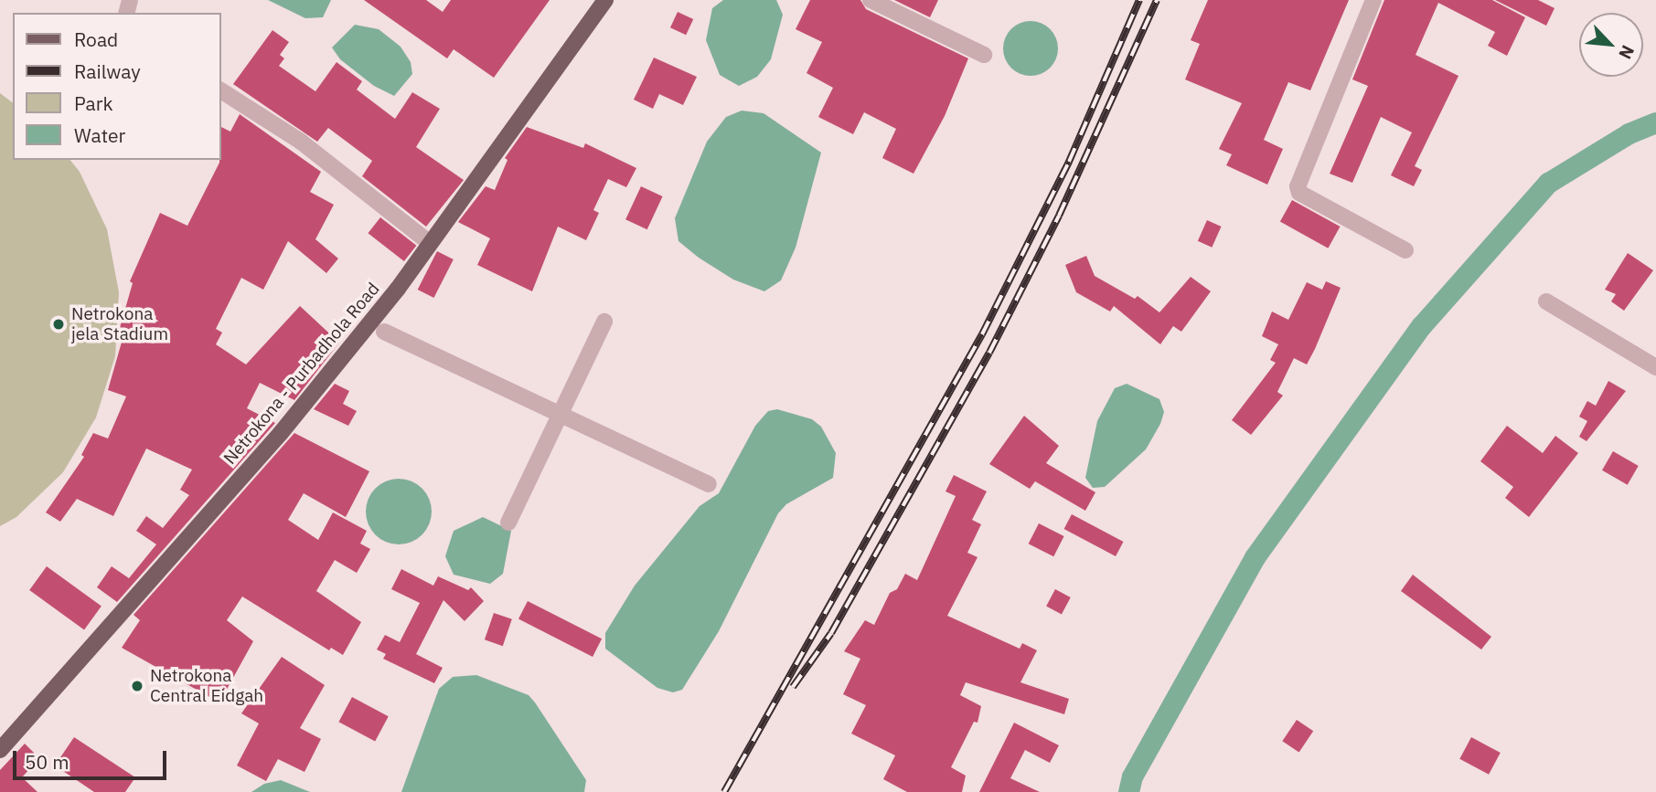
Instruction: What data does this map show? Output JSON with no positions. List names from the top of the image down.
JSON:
{
  "streets": {
    "main road": ["Netrokona - Purbadhola Road"]
  },
  "places": ["Netrokona jela Stadium", "Netrokona Central Eidgah"],
  "legend": [
    "Road",
    "Railway",
    "Park",
    "Water"
  ],
  "scale_bar": "50 m",
  "north": "bottom right"
}
